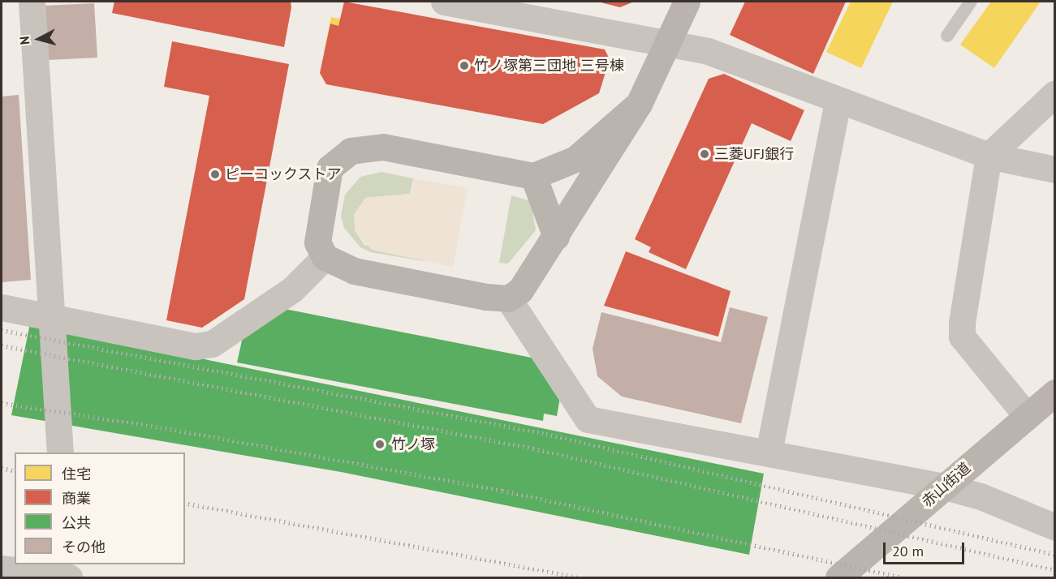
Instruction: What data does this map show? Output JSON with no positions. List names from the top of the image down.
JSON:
{
  "streets": {
    "street": ["赤山街道"]
  },
  "places": [
    "竹ノ塚第三団地 三号棟",
    "三菱UFJ銀行",
    "ピーコックストア",
    "竹ノ塚"
  ],
  "legend": [
    "住宅",
    "商業",
    "公共",
    "その他"
  ],
  "scale_bar": "20 m",
  "north": "left"
}
